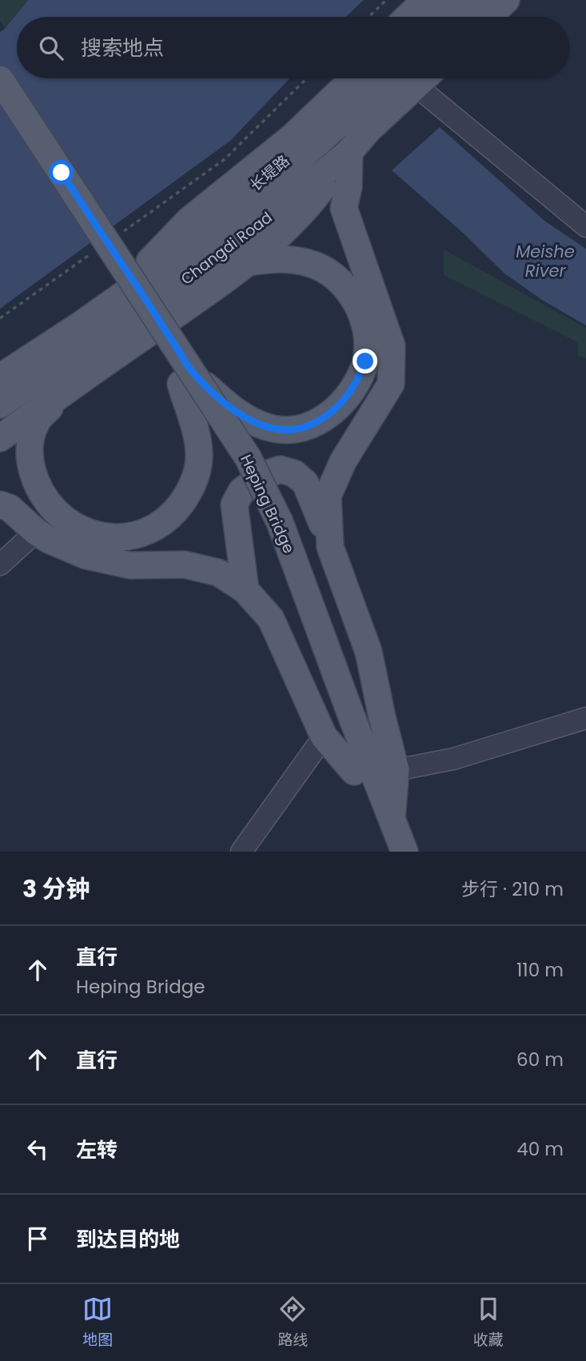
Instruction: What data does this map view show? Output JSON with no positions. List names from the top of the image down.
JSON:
{
  "streets": {
    "main road": ["长堤路", "Changdi Road", "Heping Bridge"]
  },
  "water": ["Meishe River"],
  "page": {
    "search": "搜索地点",
    "heading": ["3 分钟", "步行 · 210 m"],
    "list": [
      ["直行", "Heping Bridge", "110 m"],
      ["直行", "60 m"],
      ["左转", "40 m"],
      "到达目的地"
    ],
    "nav": ["地图", "路线", "收藏"]
  }
}
